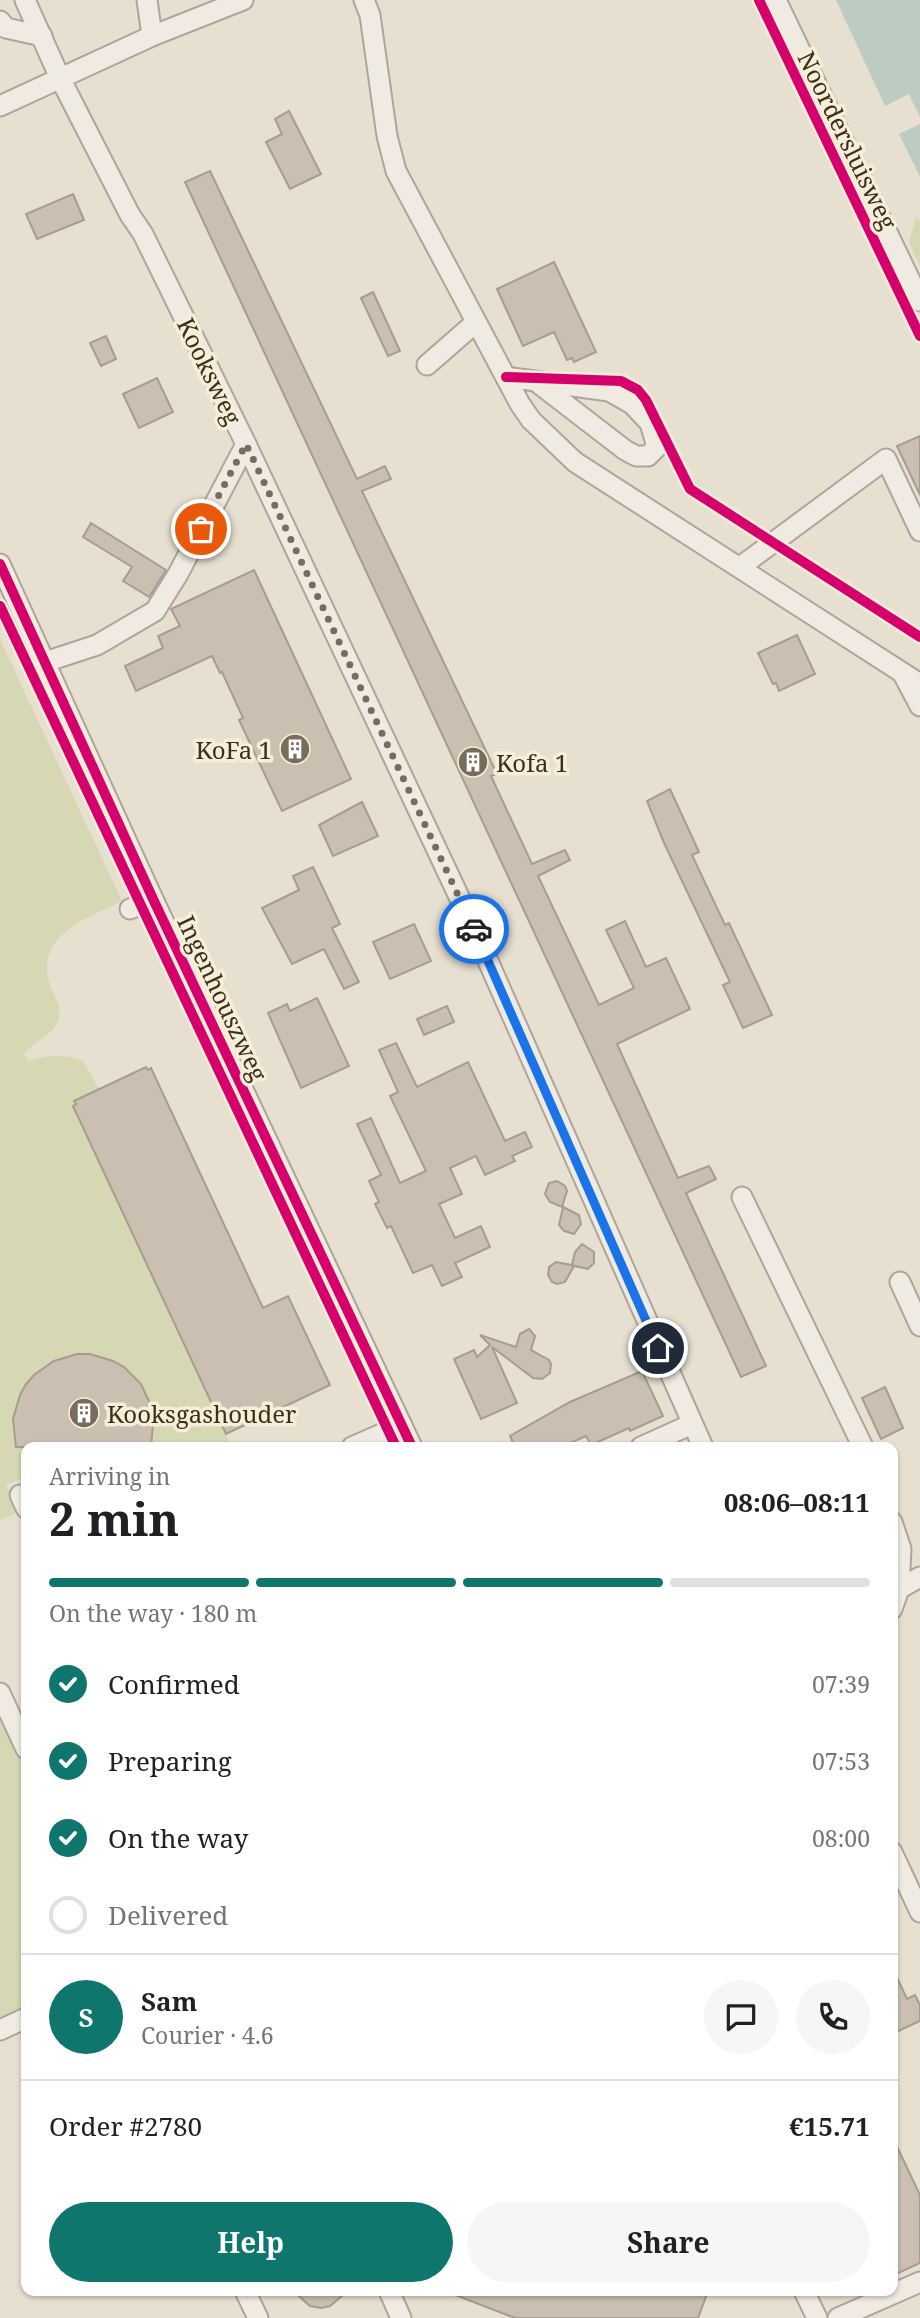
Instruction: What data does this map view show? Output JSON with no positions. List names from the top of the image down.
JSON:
{
  "streets": {
    "street": ["Noordersluisweg", "Kooksweg", "Ingenhouszweg"]
  },
  "places": {
    "building": ["KoFa 1", "Kofa 1", "Kooksgashouder"]
  },
  "page": {
    "heading": ["2 min", "Arriving in", "08:06–08:11"],
    "panel": [
      "Sam",
      "Courier · 4.6",
      "Order #2780",
      "€15.71"
    ],
    "bar": "On the way · 180 m",
    "list": [
      ["Confirmed", "07:39"],
      ["Preparing", "07:53"],
      ["On the way", "08:00"],
      "Delivered"
    ],
    "round": "S",
    "buttons": ["Help", "Share"]
  }
}
